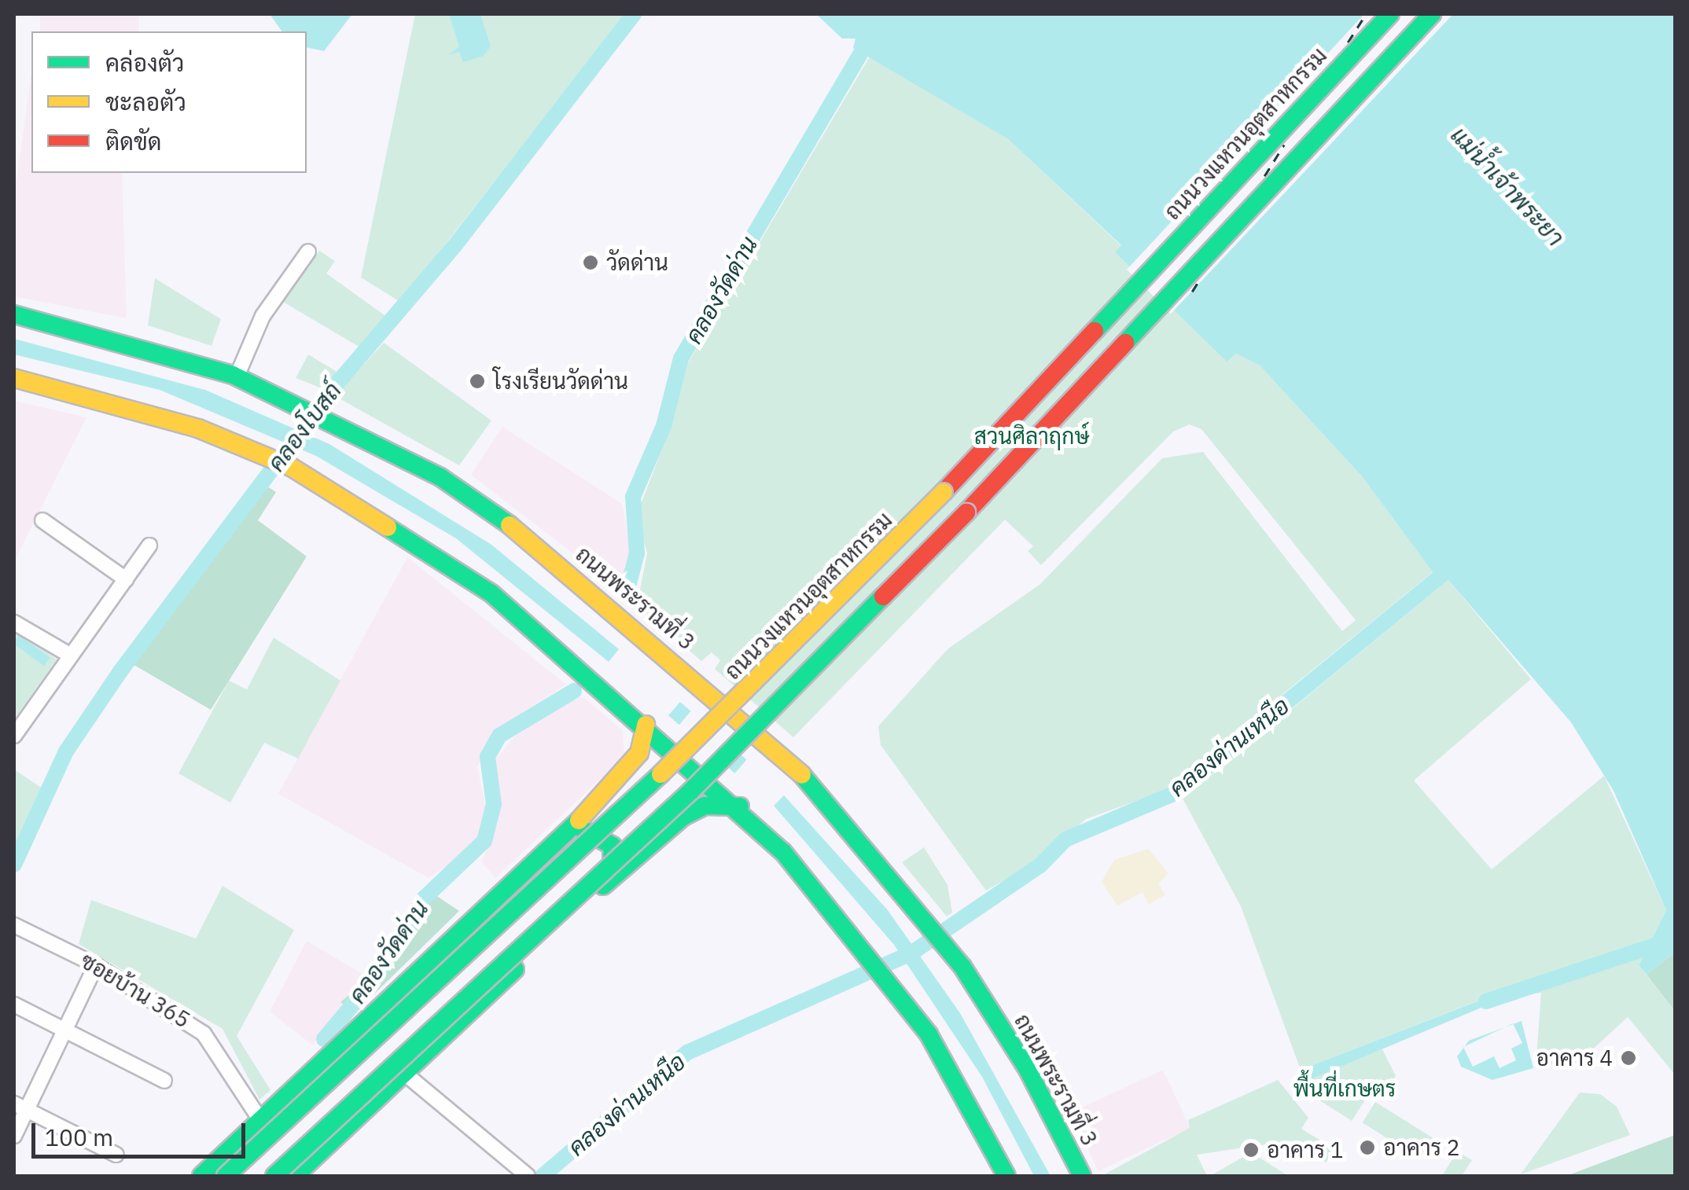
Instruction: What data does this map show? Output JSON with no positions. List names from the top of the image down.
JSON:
{
  "streets": {
    "main road": ["ถนนวงแหวนอุตสาหกรรม", "ถนนพระรามที่ 3"],
    "street": ["ซอยบ้าน 365"]
  },
  "water": [
    "แม่น้ำเจ้าพระยา",
    "คลองวัดด่าน",
    "คลองโบสถ์",
    "คลองด่านเหนือ"
  ],
  "parks": ["สวนศิลาฤกษ์", "พื้นที่เกษตร"],
  "places": [
    "วัดด่าน",
    "โรงเรียนวัดด่าน",
    "อาคาร 4",
    "อาคาร 2",
    "อาคาร 1"
  ],
  "legend": ["คล่องตัว", "ชะลอตัว", "ติดขัด"],
  "scale_bar": "100 m"
}
